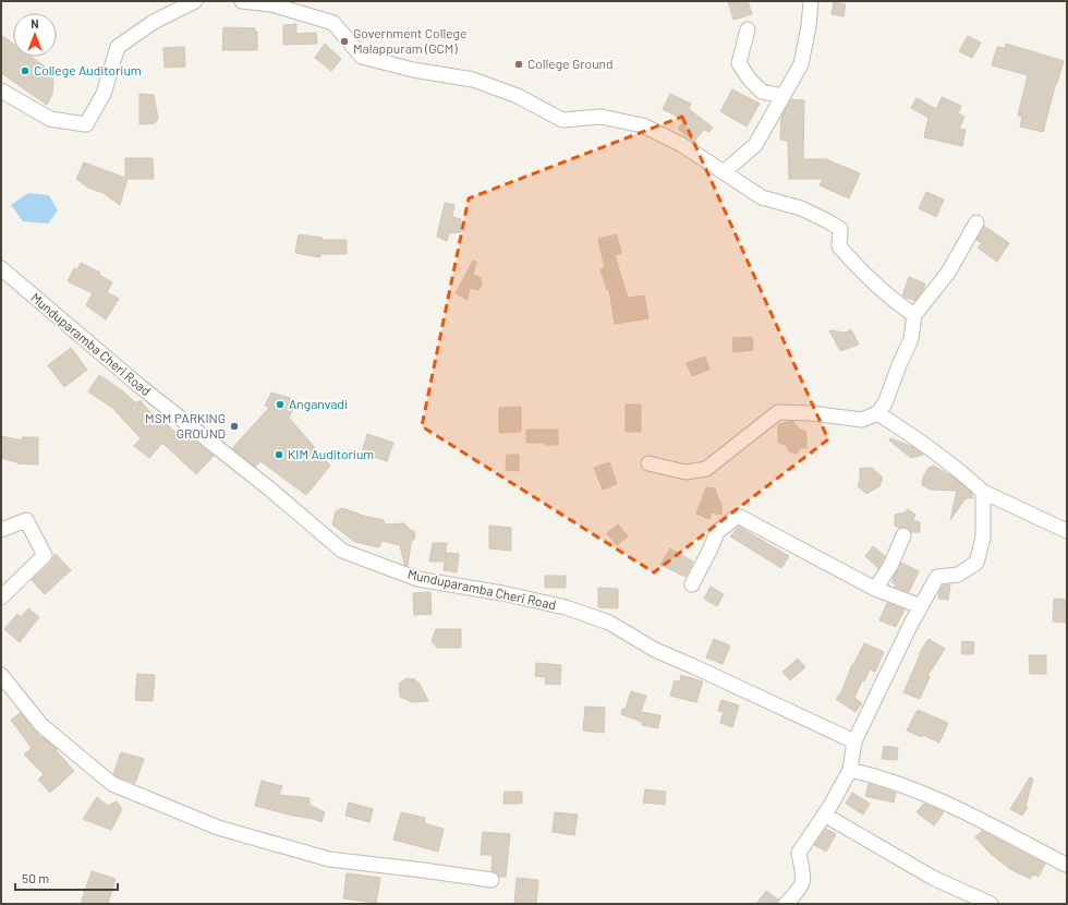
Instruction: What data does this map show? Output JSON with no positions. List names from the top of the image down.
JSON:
{
  "streets": {
    "street": ["Munduparamba Cheri Road"]
  },
  "places": [
    "Government College Malappuram (GCM)",
    "College Ground",
    "College Auditorium",
    "Anganvadi",
    "MSM PARKING GROUND",
    "KIM Auditorium"
  ],
  "scale_bar": "50 m",
  "north": "top"
}
